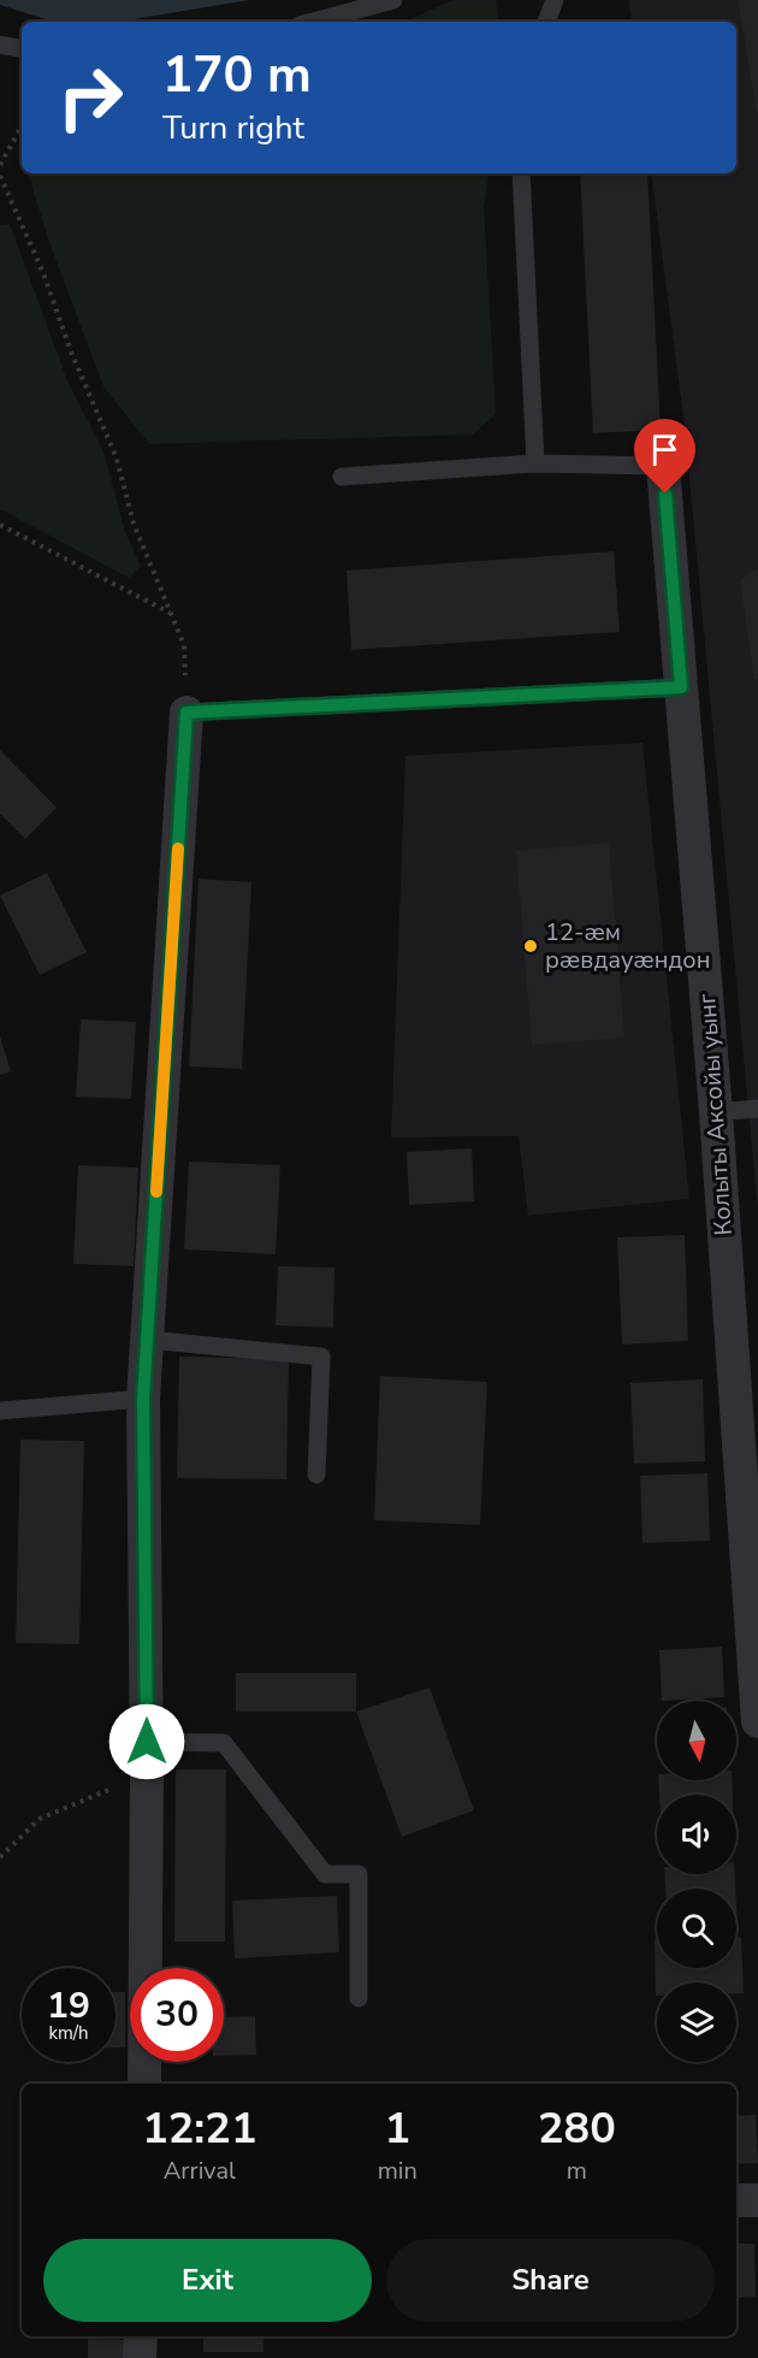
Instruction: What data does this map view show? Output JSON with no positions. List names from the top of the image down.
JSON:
{
  "streets": {
    "street": ["Колыты Аксойы уынг"]
  },
  "places": ["12-æм рӕвдауӕндон"],
  "north": "bottom",
  "page": {
    "turn": ["170 m", "Turn right"],
    "speed": "19 km/h",
    "limit": "30",
    "eta": [
      "12:21",
      "Arrival",
      "1",
      "min",
      "280",
      "m"
    ],
    "buttons": ["Exit", "Share"]
  }
}
